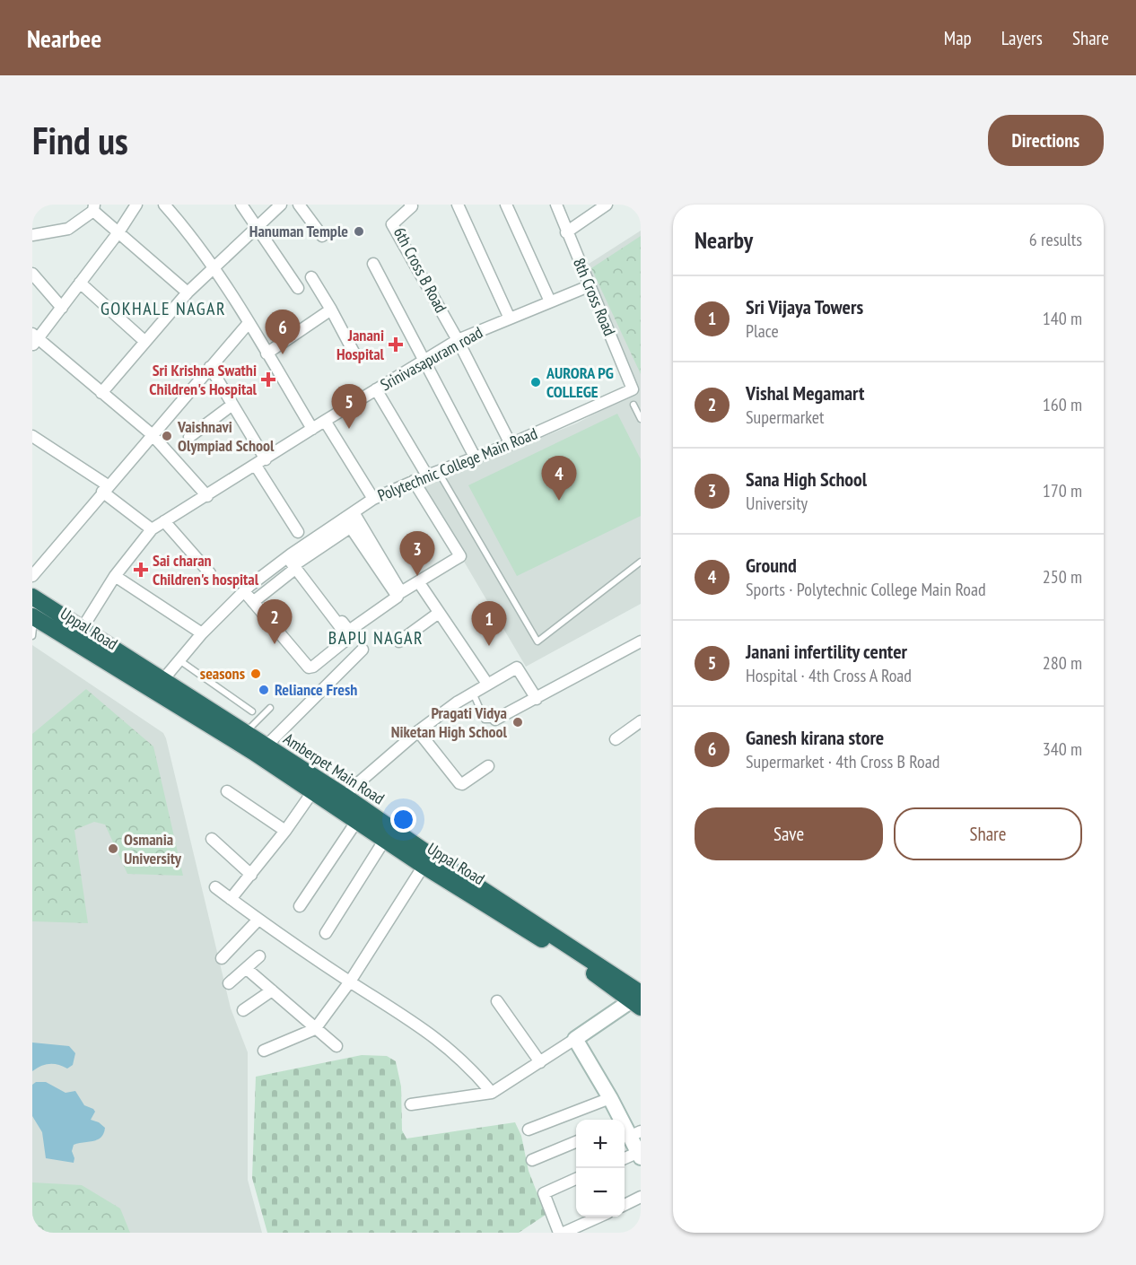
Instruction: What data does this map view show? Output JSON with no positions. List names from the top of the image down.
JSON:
{
  "streets": {
    "highway": ["Uppal Road", "Amberpet Main Road"],
    "street": [
      "6th Cross B Road",
      "8th Cross Road",
      "Srinivasapuram road",
      "Polytechnic College Main Road"
    ]
  },
  "crossings": [
    ["6th Cross B Road", "Srinivasapuram road"],
    ["8th Cross Road", "Srinivasapuram road"],
    ["8th Cross Road", "Polytechnic College Main Road"],
    ["Srinivasapuram road", "Uppal Road"],
    ["Srinivasapuram road", "Amberpet Main Road"],
    ["Polytechnic College Main Road", "Uppal Road"],
    ["Polytechnic College Main Road", "Amberpet Main Road"],
    ["Uppal Road", "Amberpet Main Road"]
  ],
  "districts": ["GOKHALE NAGAR", "BAPU NAGAR"],
  "places": {
    "other": [
      "Hanuman Temple",
      "AURORA PG COLLEGE",
      "Vaishnavi Olympiad School",
      "seasons",
      "Reliance Fresh",
      "Pragati Vidya Niketan High School",
      "Osmania University"
    ],
    "health": ["Janani Hospital", "Sri Krishna Swathi Children's Hospital", "Sai charan Children's hospital"]
  },
  "page": {
    "header": "Nearbee",
    "nav": ["Map", "Layers", "Share"],
    "buttons": [
      "Directions",
      ["Save", "Share"]
    ],
    "title": "Find us",
    "heading": ["Nearby", "6 results"],
    "list": [
      {
        "mark": "1",
        "name": "Sri Vijaya Towers",
        "note": "Place",
        "value": "140 m"
      },
      {
        "mark": "2",
        "name": "Vishal Megamart",
        "note": "Supermarket",
        "value": "160 m"
      },
      {
        "mark": "3",
        "name": "Sana High School",
        "note": "University",
        "value": "170 m"
      },
      {
        "mark": "4",
        "name": "Ground",
        "note": "Sports · Polytechnic College Main Road",
        "value": "250 m"
      },
      {
        "mark": "5",
        "name": "Janani infertility center",
        "note": "Hospital · 4th Cross A Road",
        "value": "280 m"
      },
      {
        "mark": "6",
        "name": "Ganesh kirana store",
        "note": "Supermarket · 4th Cross B Road",
        "value": "340 m"
      }
    ],
    "pins": [
      "6",
      "5",
      "4",
      "3",
      "2",
      "1"
    ],
    "map_buttons": ["+", "−"]
  }
}
